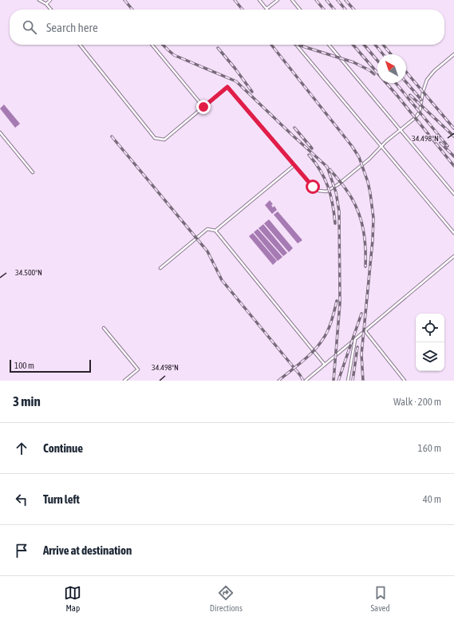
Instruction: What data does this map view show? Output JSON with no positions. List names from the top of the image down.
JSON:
{
  "scale_bar": "100 m",
  "north": "top left",
  "page": {
    "search": "Search here",
    "scale": "100 m",
    "heading": ["3 min", "Walk · 200 m"],
    "list": [
      ["Continue", "160 m"],
      ["Turn left", "40 m"],
      "Arrive at destination"
    ],
    "nav": ["Map", "Directions", "Saved"]
  },
  "coordinates": ["34.498°N", "34.500°N"]
}
